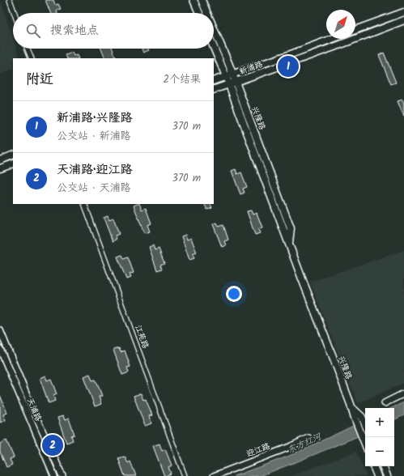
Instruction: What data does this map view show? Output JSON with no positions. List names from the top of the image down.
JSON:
{
  "streets": {
    "main road": ["新浦路", "兴隆路"],
    "street": ["江苑路", "天浦路", "迎江路"]
  },
  "crossings": [
    ["新浦路", "兴隆路"]
  ],
  "water": ["东方红河"],
  "north": "top right",
  "page": {
    "search": "搜索地点",
    "pins": ["1", "2"],
    "heading": ["附近", "2个结果"],
    "list": [
      {
        "mark": "1",
        "name": "新浦路·兴隆路",
        "note": "公交站 · 新浦路",
        "value": "370 m"
      },
      {
        "mark": "2",
        "name": "天浦路·迎江路",
        "note": "公交站 · 天浦路",
        "value": "370 m"
      }
    ],
    "map_buttons": ["+", "−"]
  }
}
